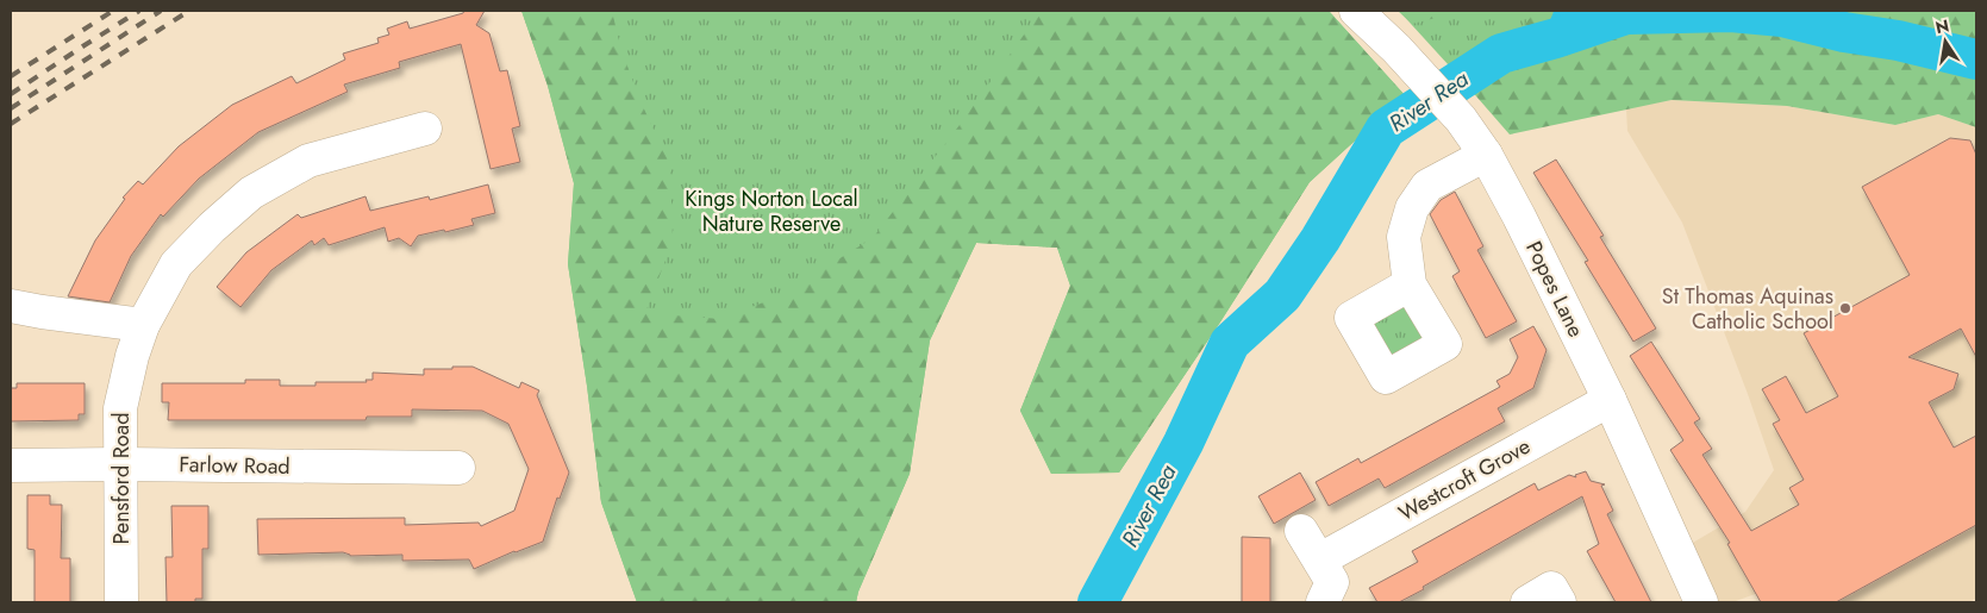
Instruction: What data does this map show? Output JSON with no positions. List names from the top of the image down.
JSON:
{
  "streets": {
    "street": [
      "Popes Lane",
      "Farlow Road",
      "Pensford Road",
      "Westcroft Grove"
    ]
  },
  "crossings": [
    ["Popes Lane", "Westcroft Grove"],
    ["Farlow Road", "Pensford Road"]
  ],
  "water": ["River Rea"],
  "parks": ["Kings Norton Local Nature Reserve"],
  "places": ["St Thomas Aquinas Catholic School"],
  "north": "top"
}
